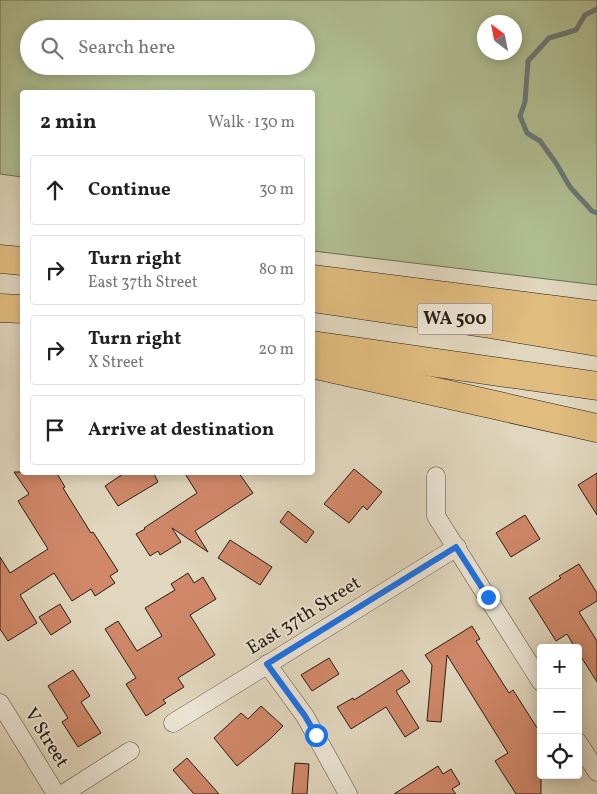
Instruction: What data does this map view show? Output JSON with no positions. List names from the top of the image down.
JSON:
{
  "streets": {
    "highway": ["WA 500"],
    "street": ["East 37th Street", "V Street"]
  },
  "north": "top left",
  "page": {
    "search": "Search here",
    "heading": ["2 min", "Walk · 130 m"],
    "list": [
      ["Continue", "30 m"],
      ["Turn right", "East 37th Street", "80 m"],
      ["Turn right", "X Street", "20 m"],
      "Arrive at destination"
    ],
    "map_buttons": ["+", "−"]
  }
}
